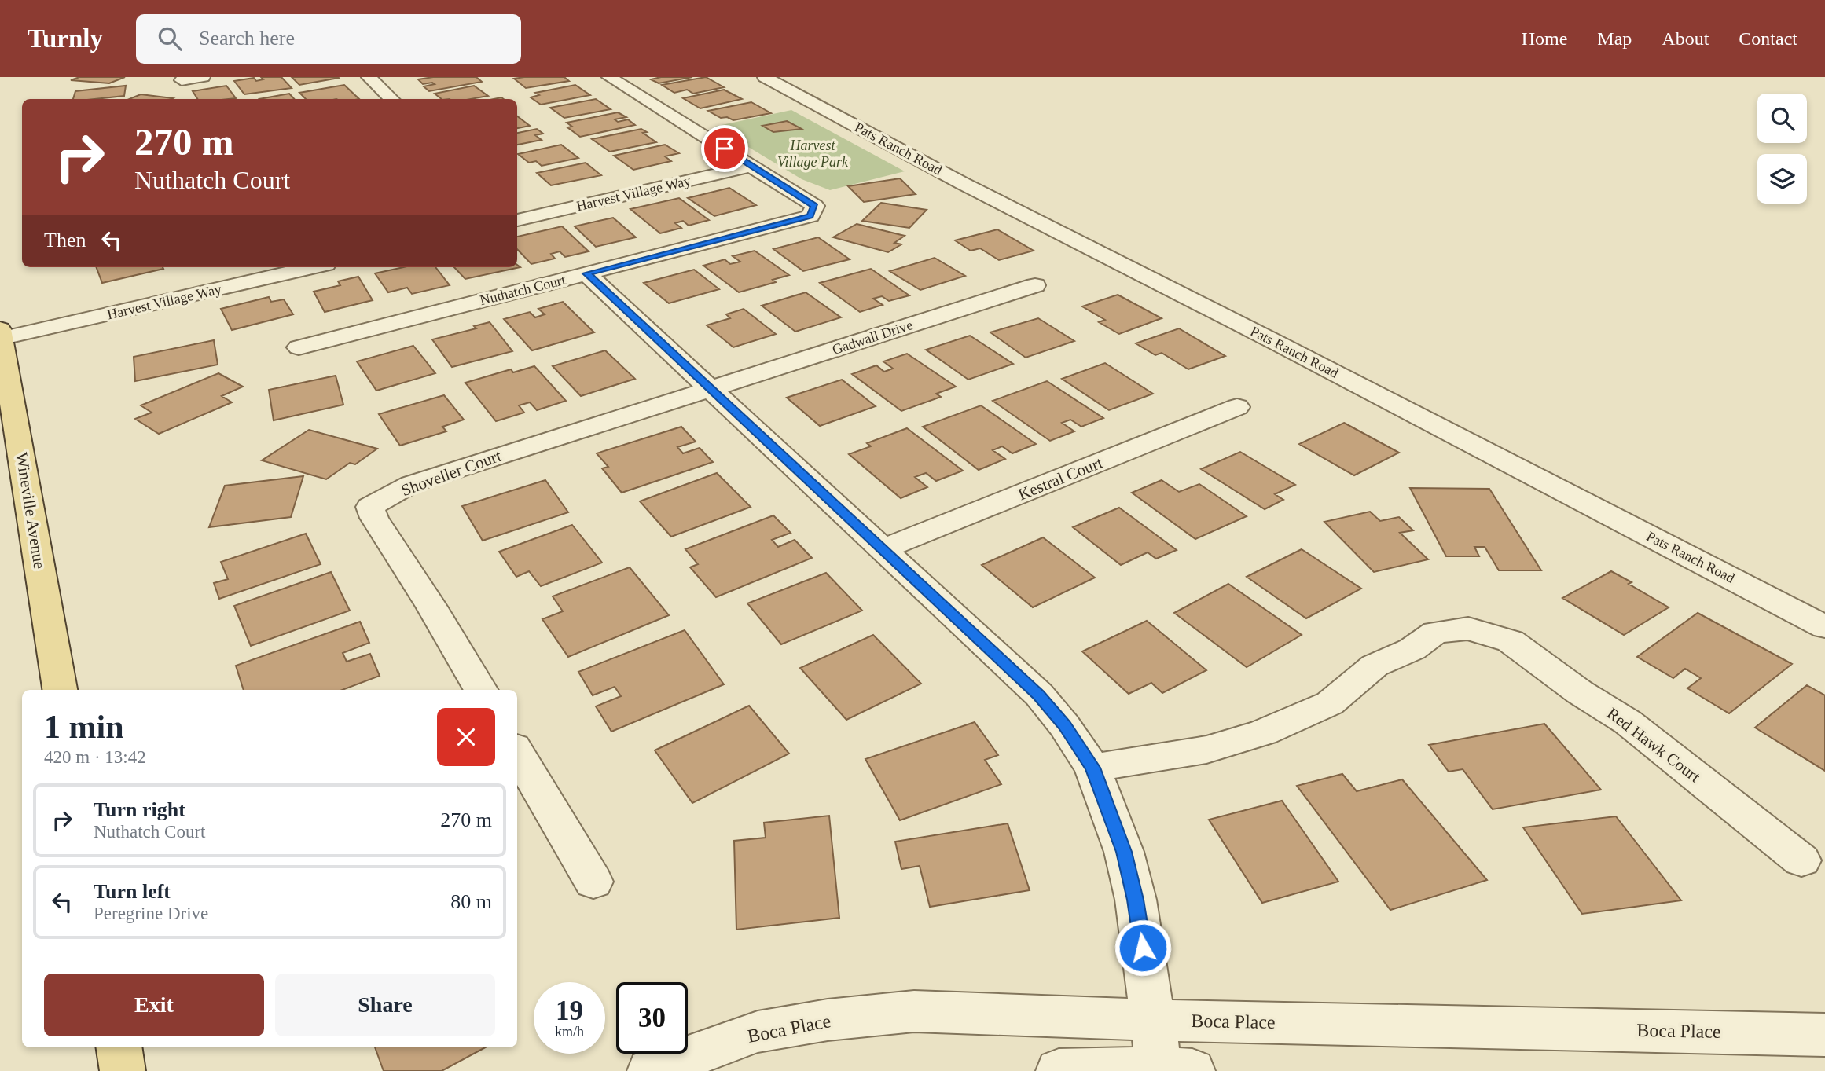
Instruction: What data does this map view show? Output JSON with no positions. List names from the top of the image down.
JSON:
{
  "streets": {
    "main road": ["Wineville Avenue"],
    "street": [
      "Pats Ranch Road",
      "Harvest Village Way",
      "Nuthatch Court",
      "Gadwall Drive",
      "Shoveller Court",
      "Kestral Court",
      "Red Hawk Court",
      "Boca Place"
    ]
  },
  "crossings": [
    ["Harvest Village Way", "Nuthatch Court"],
    ["Harvest Village Way", "Wineville Avenue"],
    ["Gadwall Drive", "Shoveller Court"]
  ],
  "parks": ["Harvest Village Park"],
  "page": {
    "header": "Turnly",
    "search": "Search here",
    "nav": [
      "Home",
      "Map",
      "About",
      "Contact"
    ],
    "turn": ["270 m", "Nuthatch Court"],
    "then": "Then",
    "heading": ["1 min", "420 m · 13:42"],
    "list": [
      {
        "name": "Turn right",
        "note": "Nuthatch Court",
        "value": "270 m"
      },
      {
        "name": "Turn left",
        "note": "Peregrine Drive",
        "value": "80 m"
      }
    ],
    "buttons": ["Exit", "Share"],
    "speed": "19 km/h",
    "limit": "30"
  }
}
